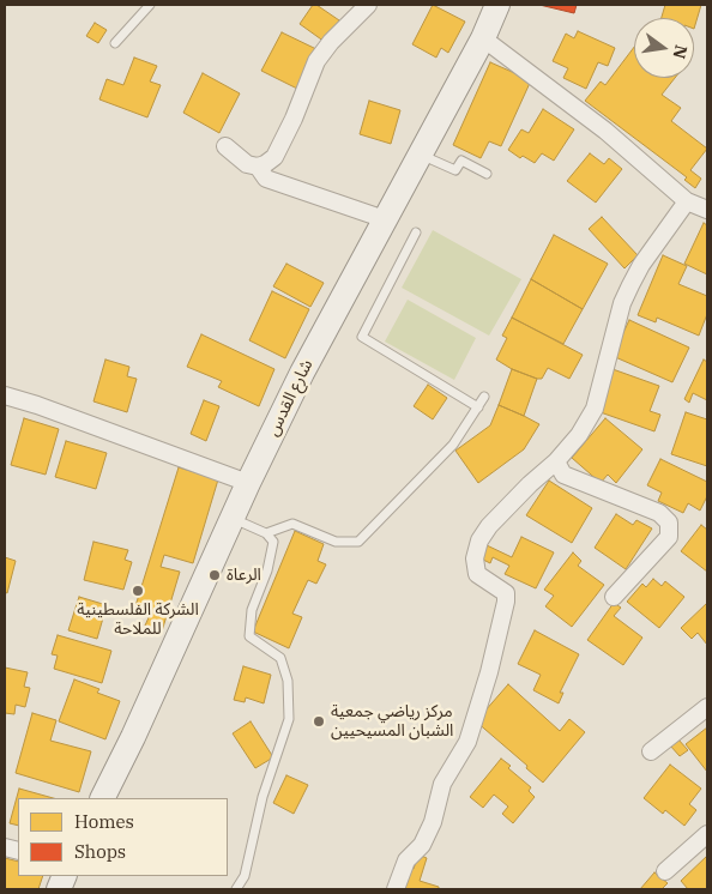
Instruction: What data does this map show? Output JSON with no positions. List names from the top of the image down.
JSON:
{
  "streets": {
    "main road": ["شارع القدس"]
  },
  "places": ["الرعاة", "الشركة الفلسطينية للملاحة", "مركز رياضي جمعية الشبان المسيحيين"],
  "legend": ["Homes", "Shops"],
  "north": "right"
}
